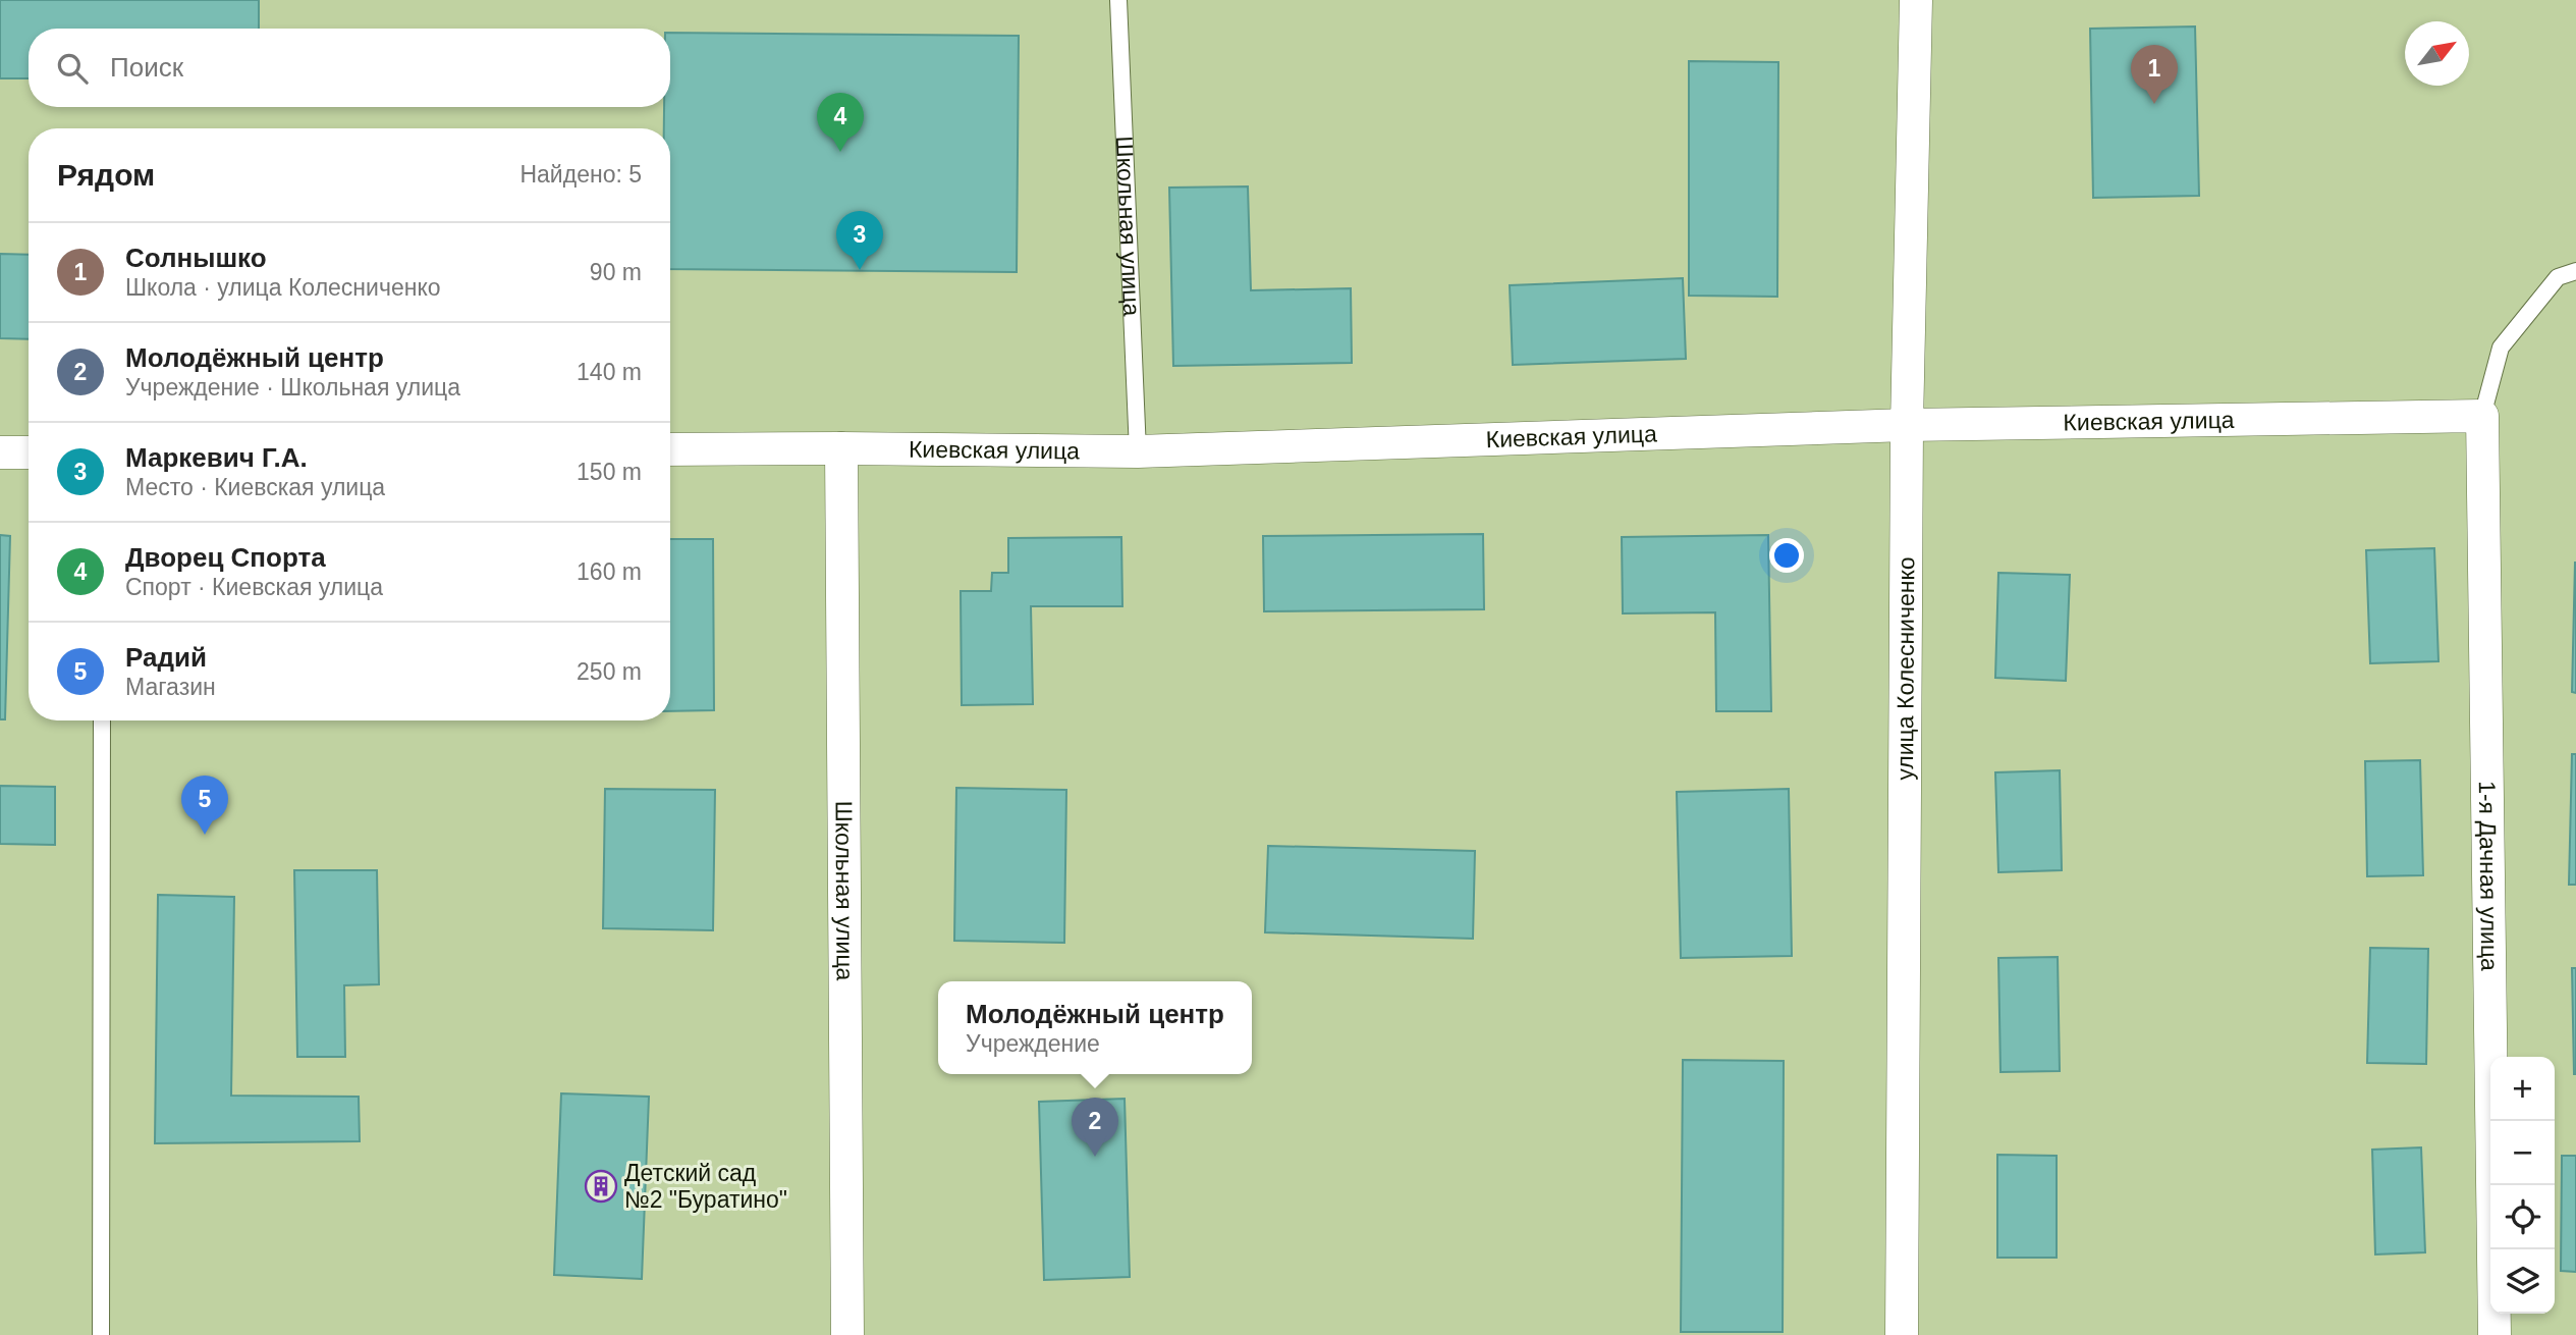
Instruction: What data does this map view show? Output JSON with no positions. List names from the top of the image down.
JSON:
{
  "streets": {
    "street": [
      "Школьная улица",
      "Киевская улица",
      "улица Колесниченко",
      "1-я Дачная улица"
    ]
  },
  "crossings": [
    ["Школьная улица", "Киевская улица"],
    ["Киевская улица", "улица Колесниченко"],
    ["Киевская улица", "1-я Дачная улица"]
  ],
  "places": {
    "building": ["Детский сад №2 \"Буратино\""]
  },
  "north": "top right",
  "page": {
    "search": "Поиск",
    "pins": [
      "1",
      "4",
      "3",
      "5",
      "2"
    ],
    "heading": ["Рядом", "Найдено: 5"],
    "list": [
      {
        "mark": "1",
        "name": "Солнышко",
        "note": "Школа · улица Колесниченко",
        "value": "90 m"
      },
      {
        "mark": "2",
        "name": "Молодёжный центр",
        "note": "Учреждение · Школьная улица",
        "value": "140 m"
      },
      {
        "mark": "3",
        "name": "Маркевич Г.А.",
        "note": "Место · Киевская улица",
        "value": "150 m"
      },
      {
        "mark": "4",
        "name": "Дворец Спорта",
        "note": "Спорт · Киевская улица",
        "value": "160 m"
      },
      {
        "mark": "5",
        "name": "Радий",
        "note": "Магазин",
        "value": "250 m"
      }
    ],
    "popup": ["Молодёжный центр", "Учреждение"],
    "map_buttons": ["+", "−"]
  }
}
